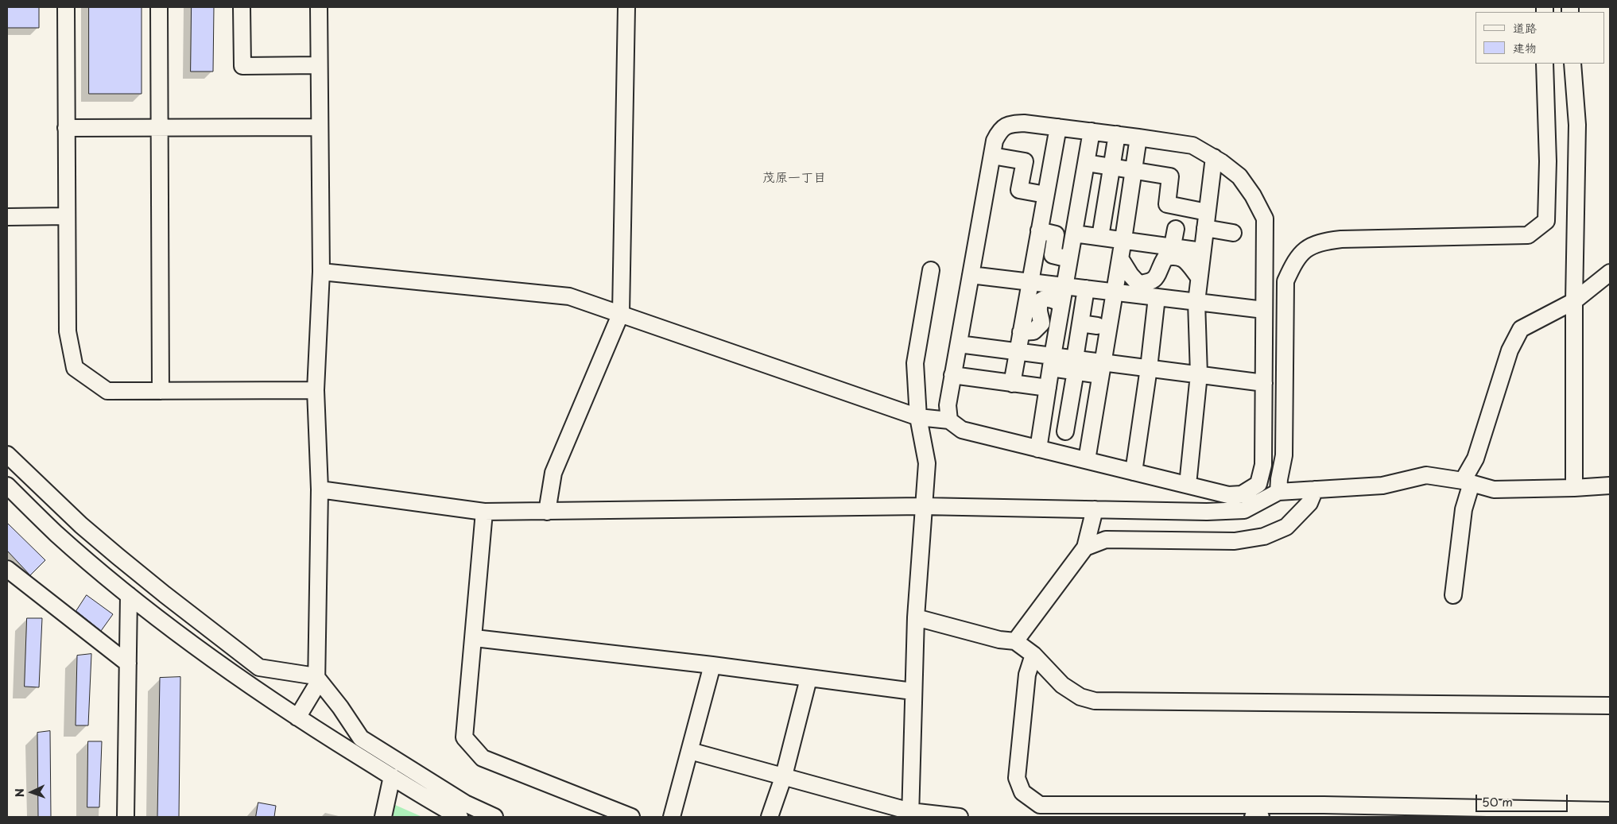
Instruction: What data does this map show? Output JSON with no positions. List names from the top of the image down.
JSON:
{
  "districts": ["茂原一丁目"],
  "legend": ["道路", "建物"],
  "scale_bar": "50 m",
  "north": "left"
}
